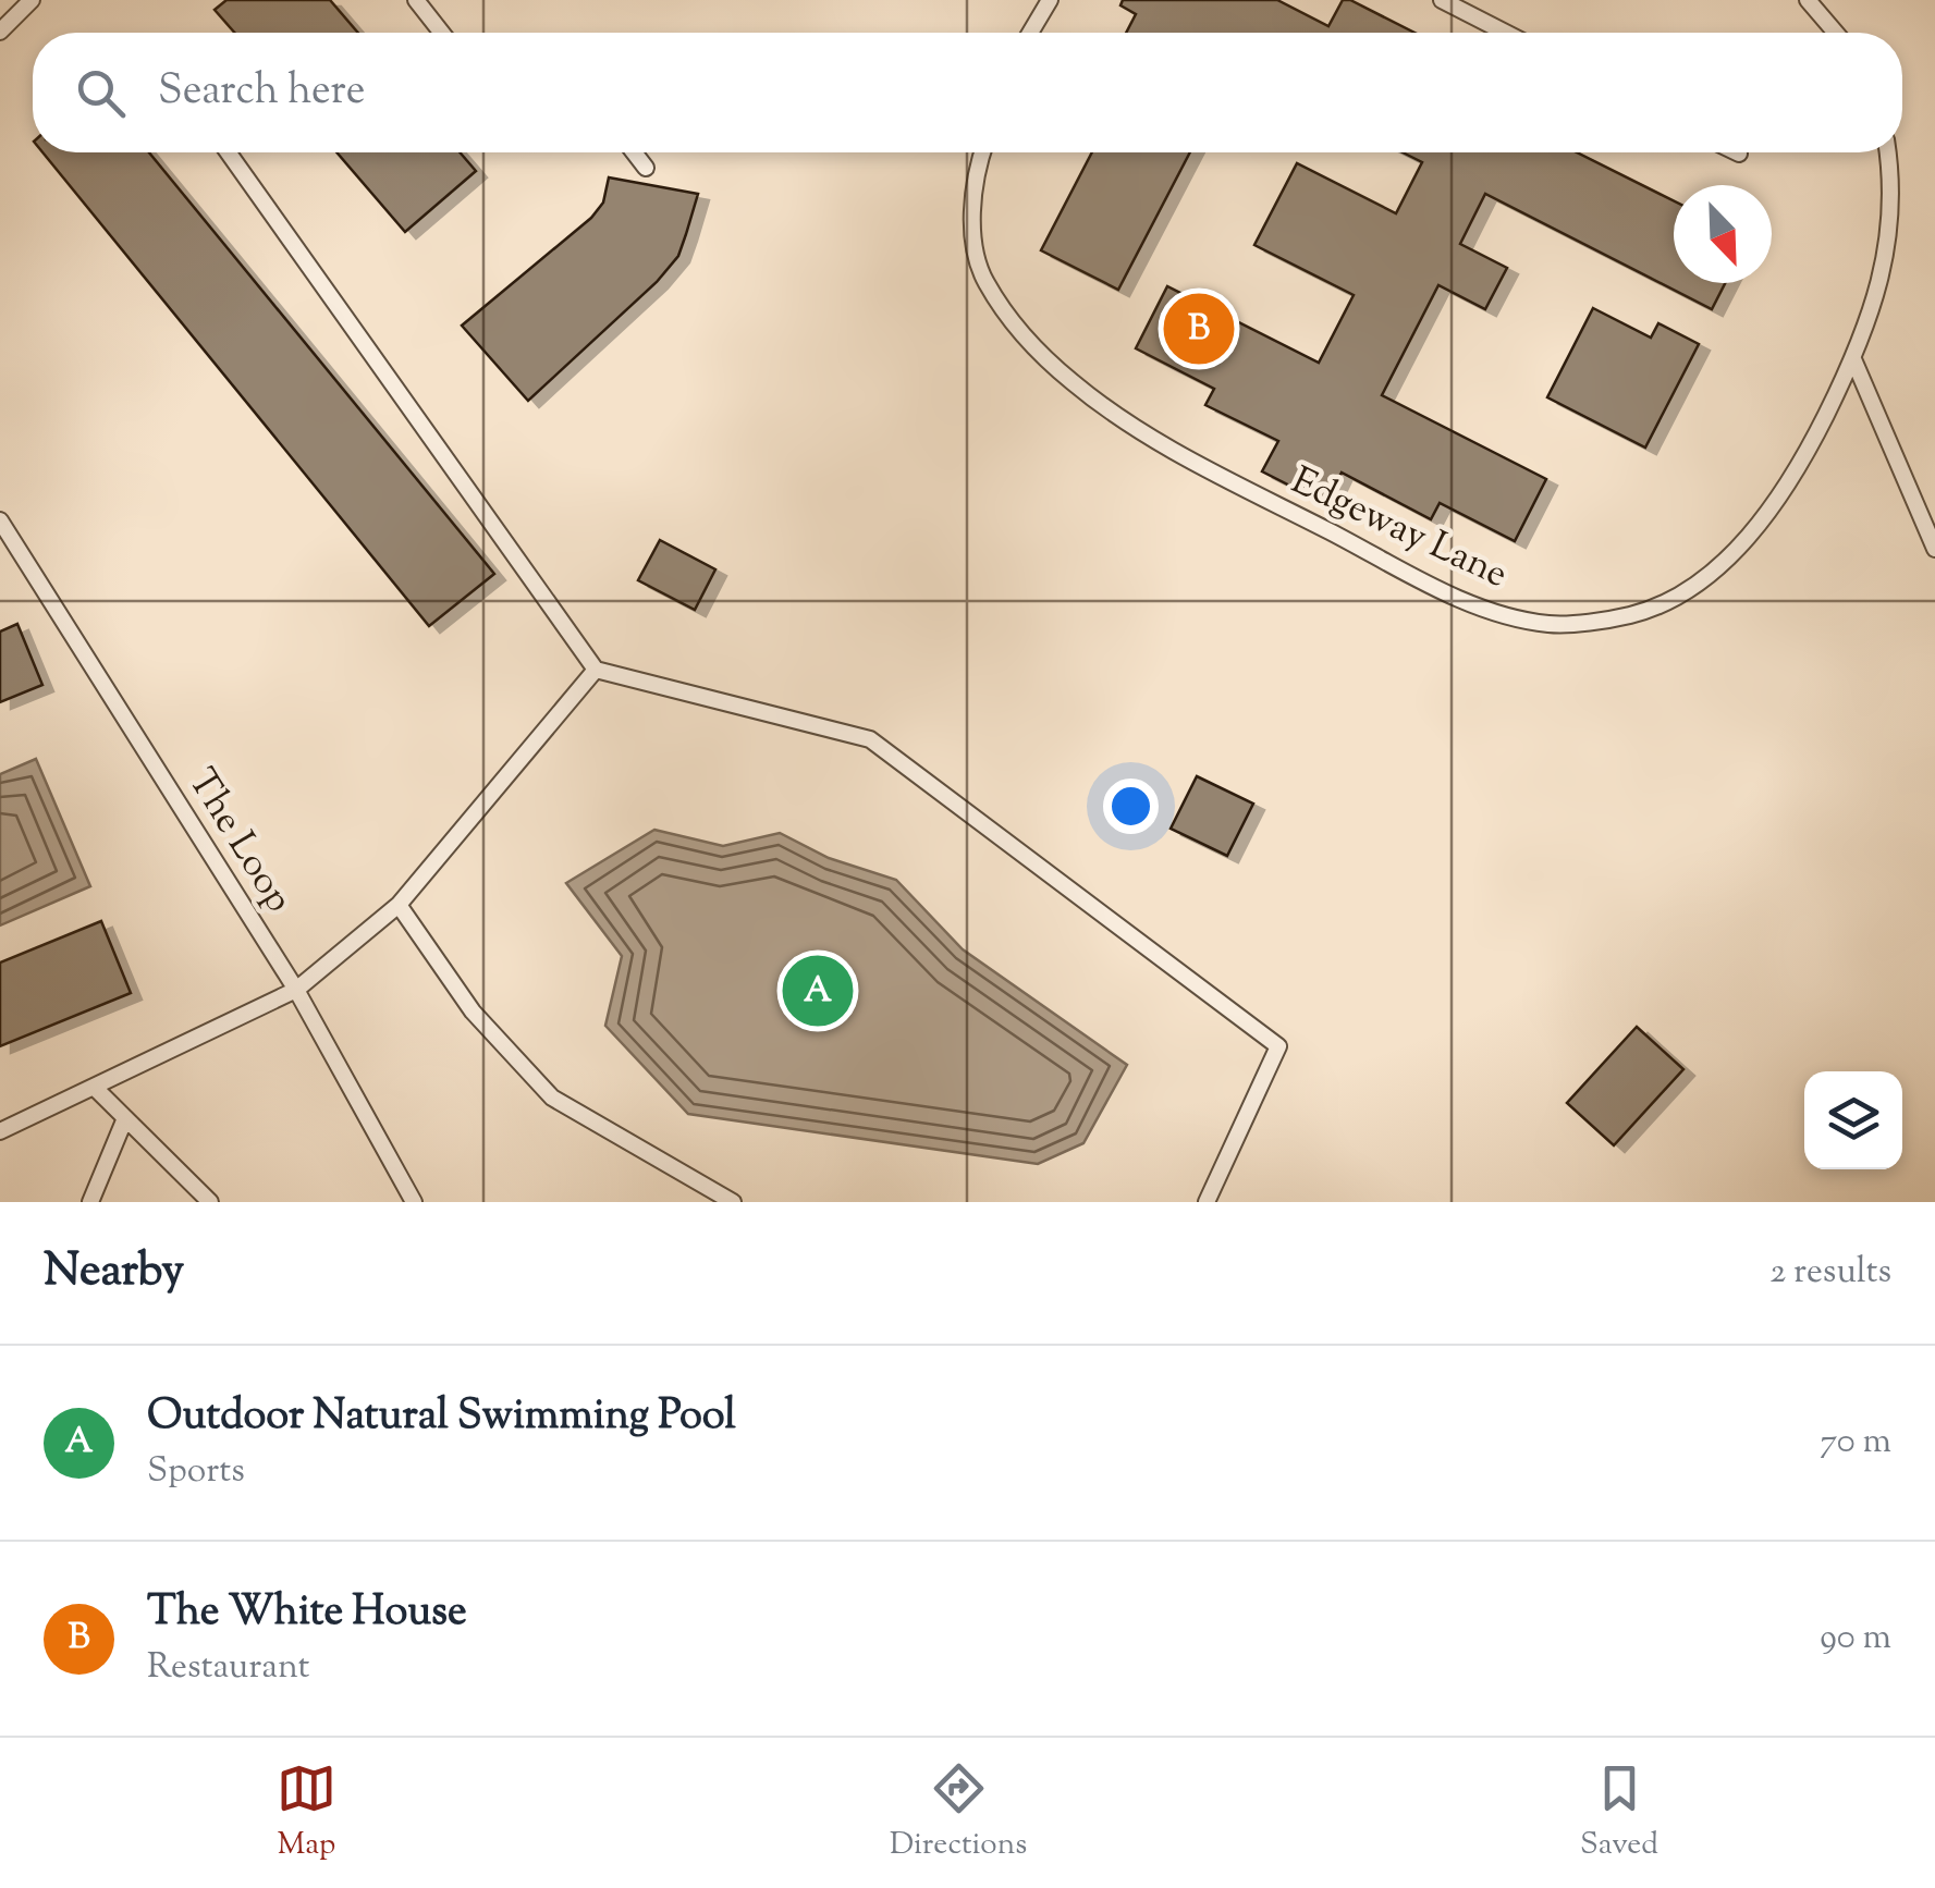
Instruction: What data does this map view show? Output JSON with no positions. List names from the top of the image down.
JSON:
{
  "streets": {
    "lane": ["Edgeway Lane", "The Loop"]
  },
  "north": "bottom right",
  "page": {
    "search": "Search here",
    "pins": ["B", "A"],
    "heading": ["Nearby", "2 results"],
    "list": [
      {
        "mark": "A",
        "name": "Outdoor Natural Swimming Pool",
        "note": "Sports",
        "value": "70 m"
      },
      {
        "mark": "B",
        "name": "The White House",
        "note": "Restaurant",
        "value": "90 m"
      }
    ],
    "nav": ["Map", "Directions", "Saved"]
  }
}
